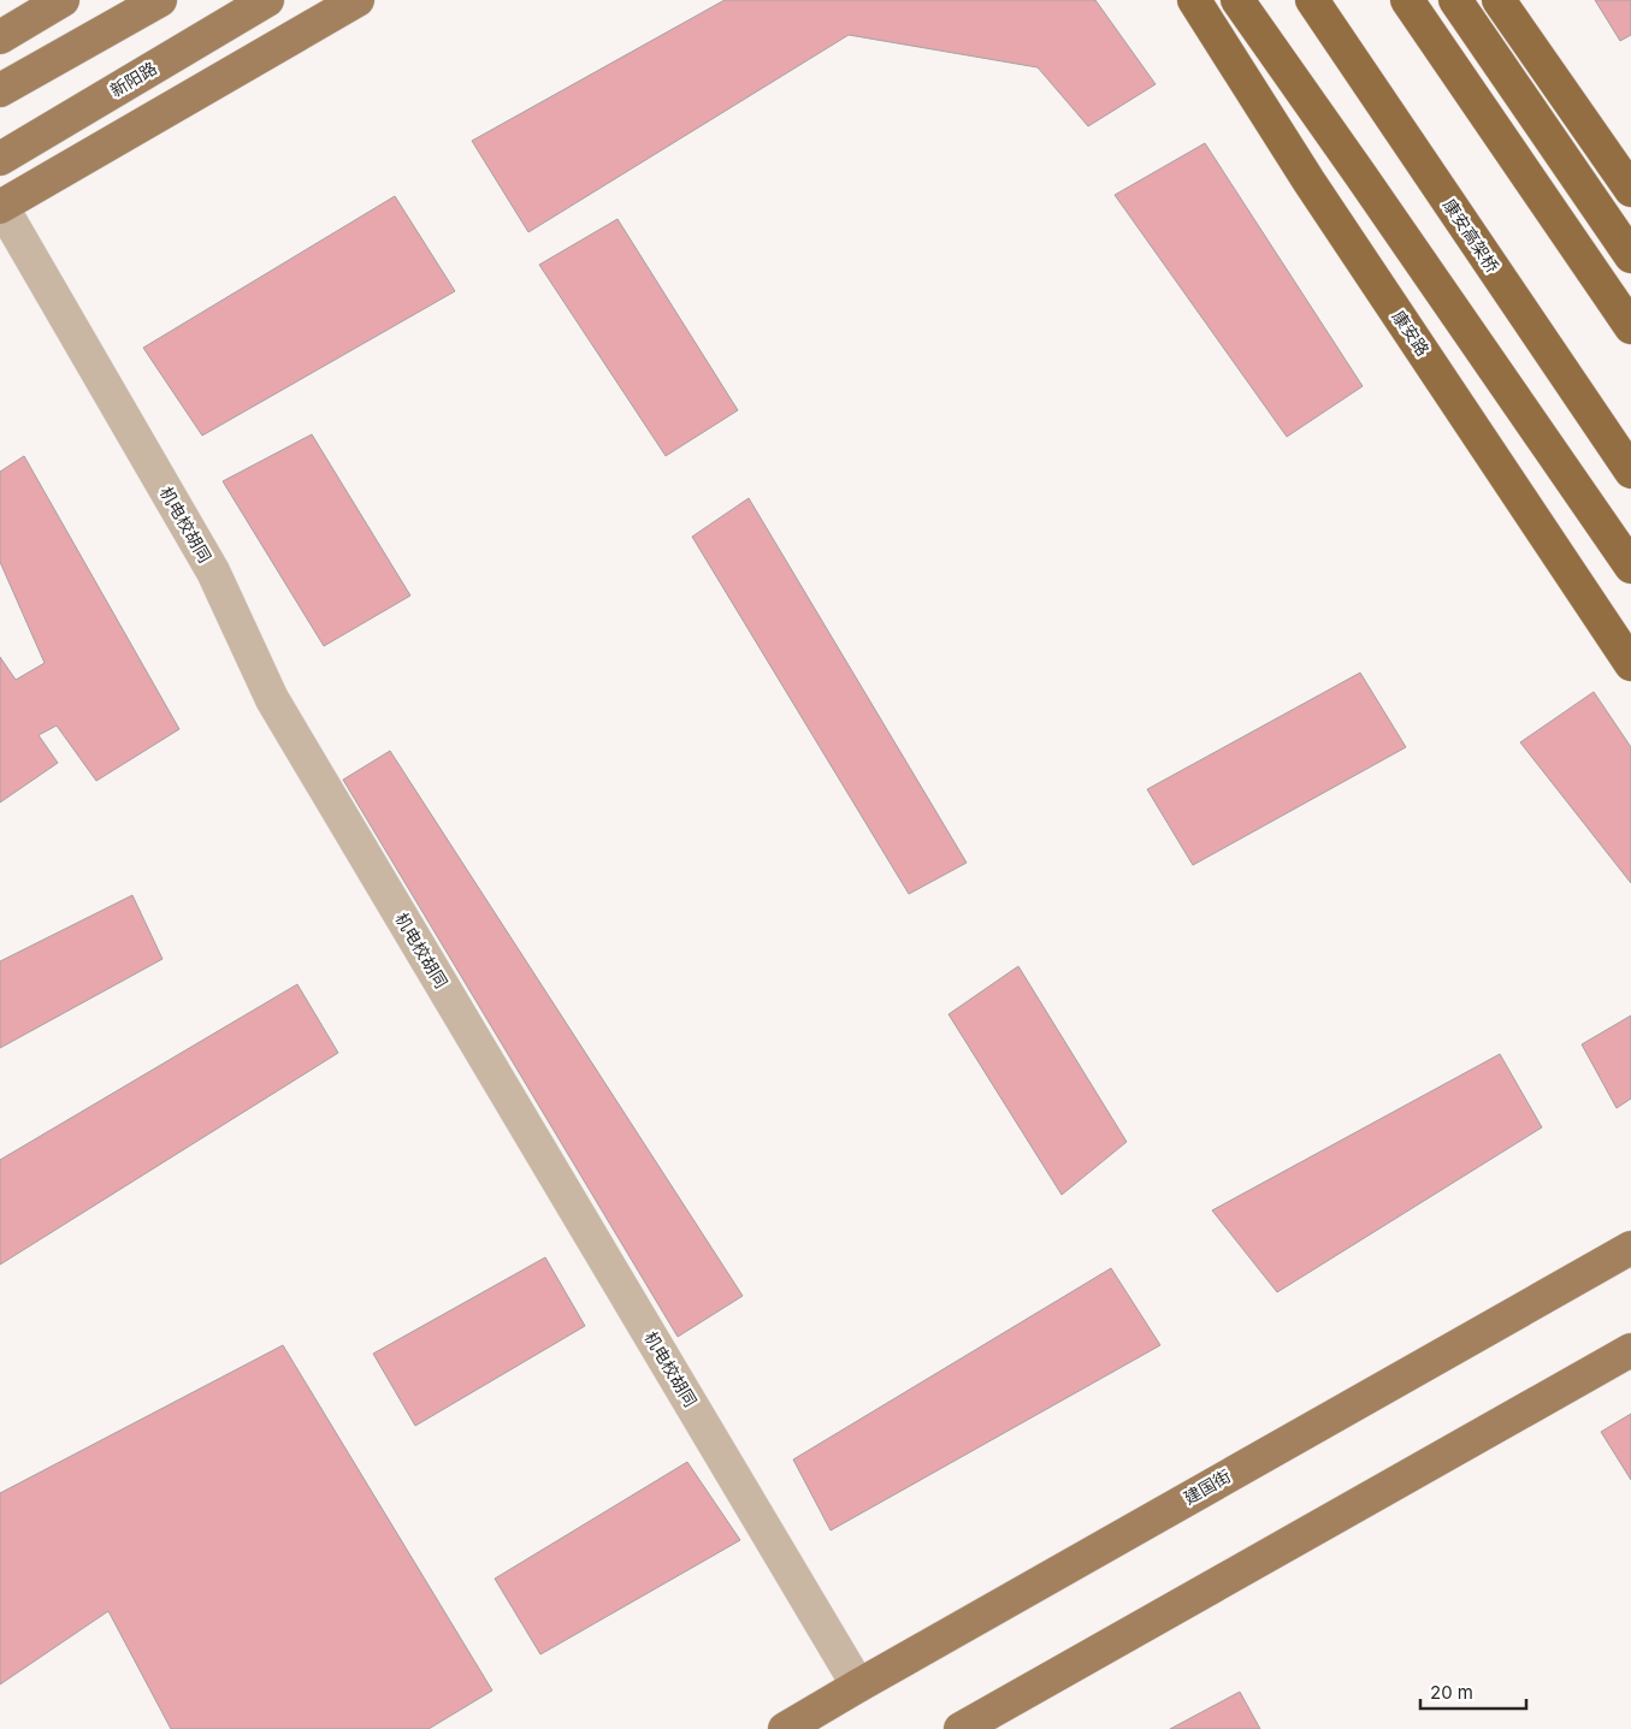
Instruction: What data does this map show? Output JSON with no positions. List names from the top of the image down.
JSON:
{
  "streets": {
    "highway": ["康安高架桥", "康安路"],
    "main road": ["新阳路", "建国街"],
    "street": ["机电校胡同"]
  },
  "crossings": [
    ["机电校胡同", "建国街"]
  ],
  "scale_bar": "20 m"
}
